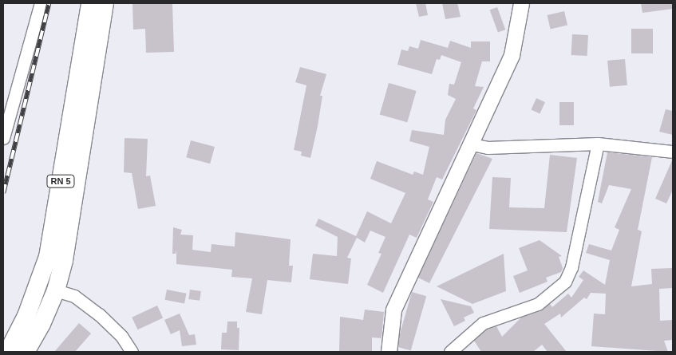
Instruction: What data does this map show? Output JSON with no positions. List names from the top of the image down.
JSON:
{
  "streets": {
    "highway": ["RN 5"]
  }
}
